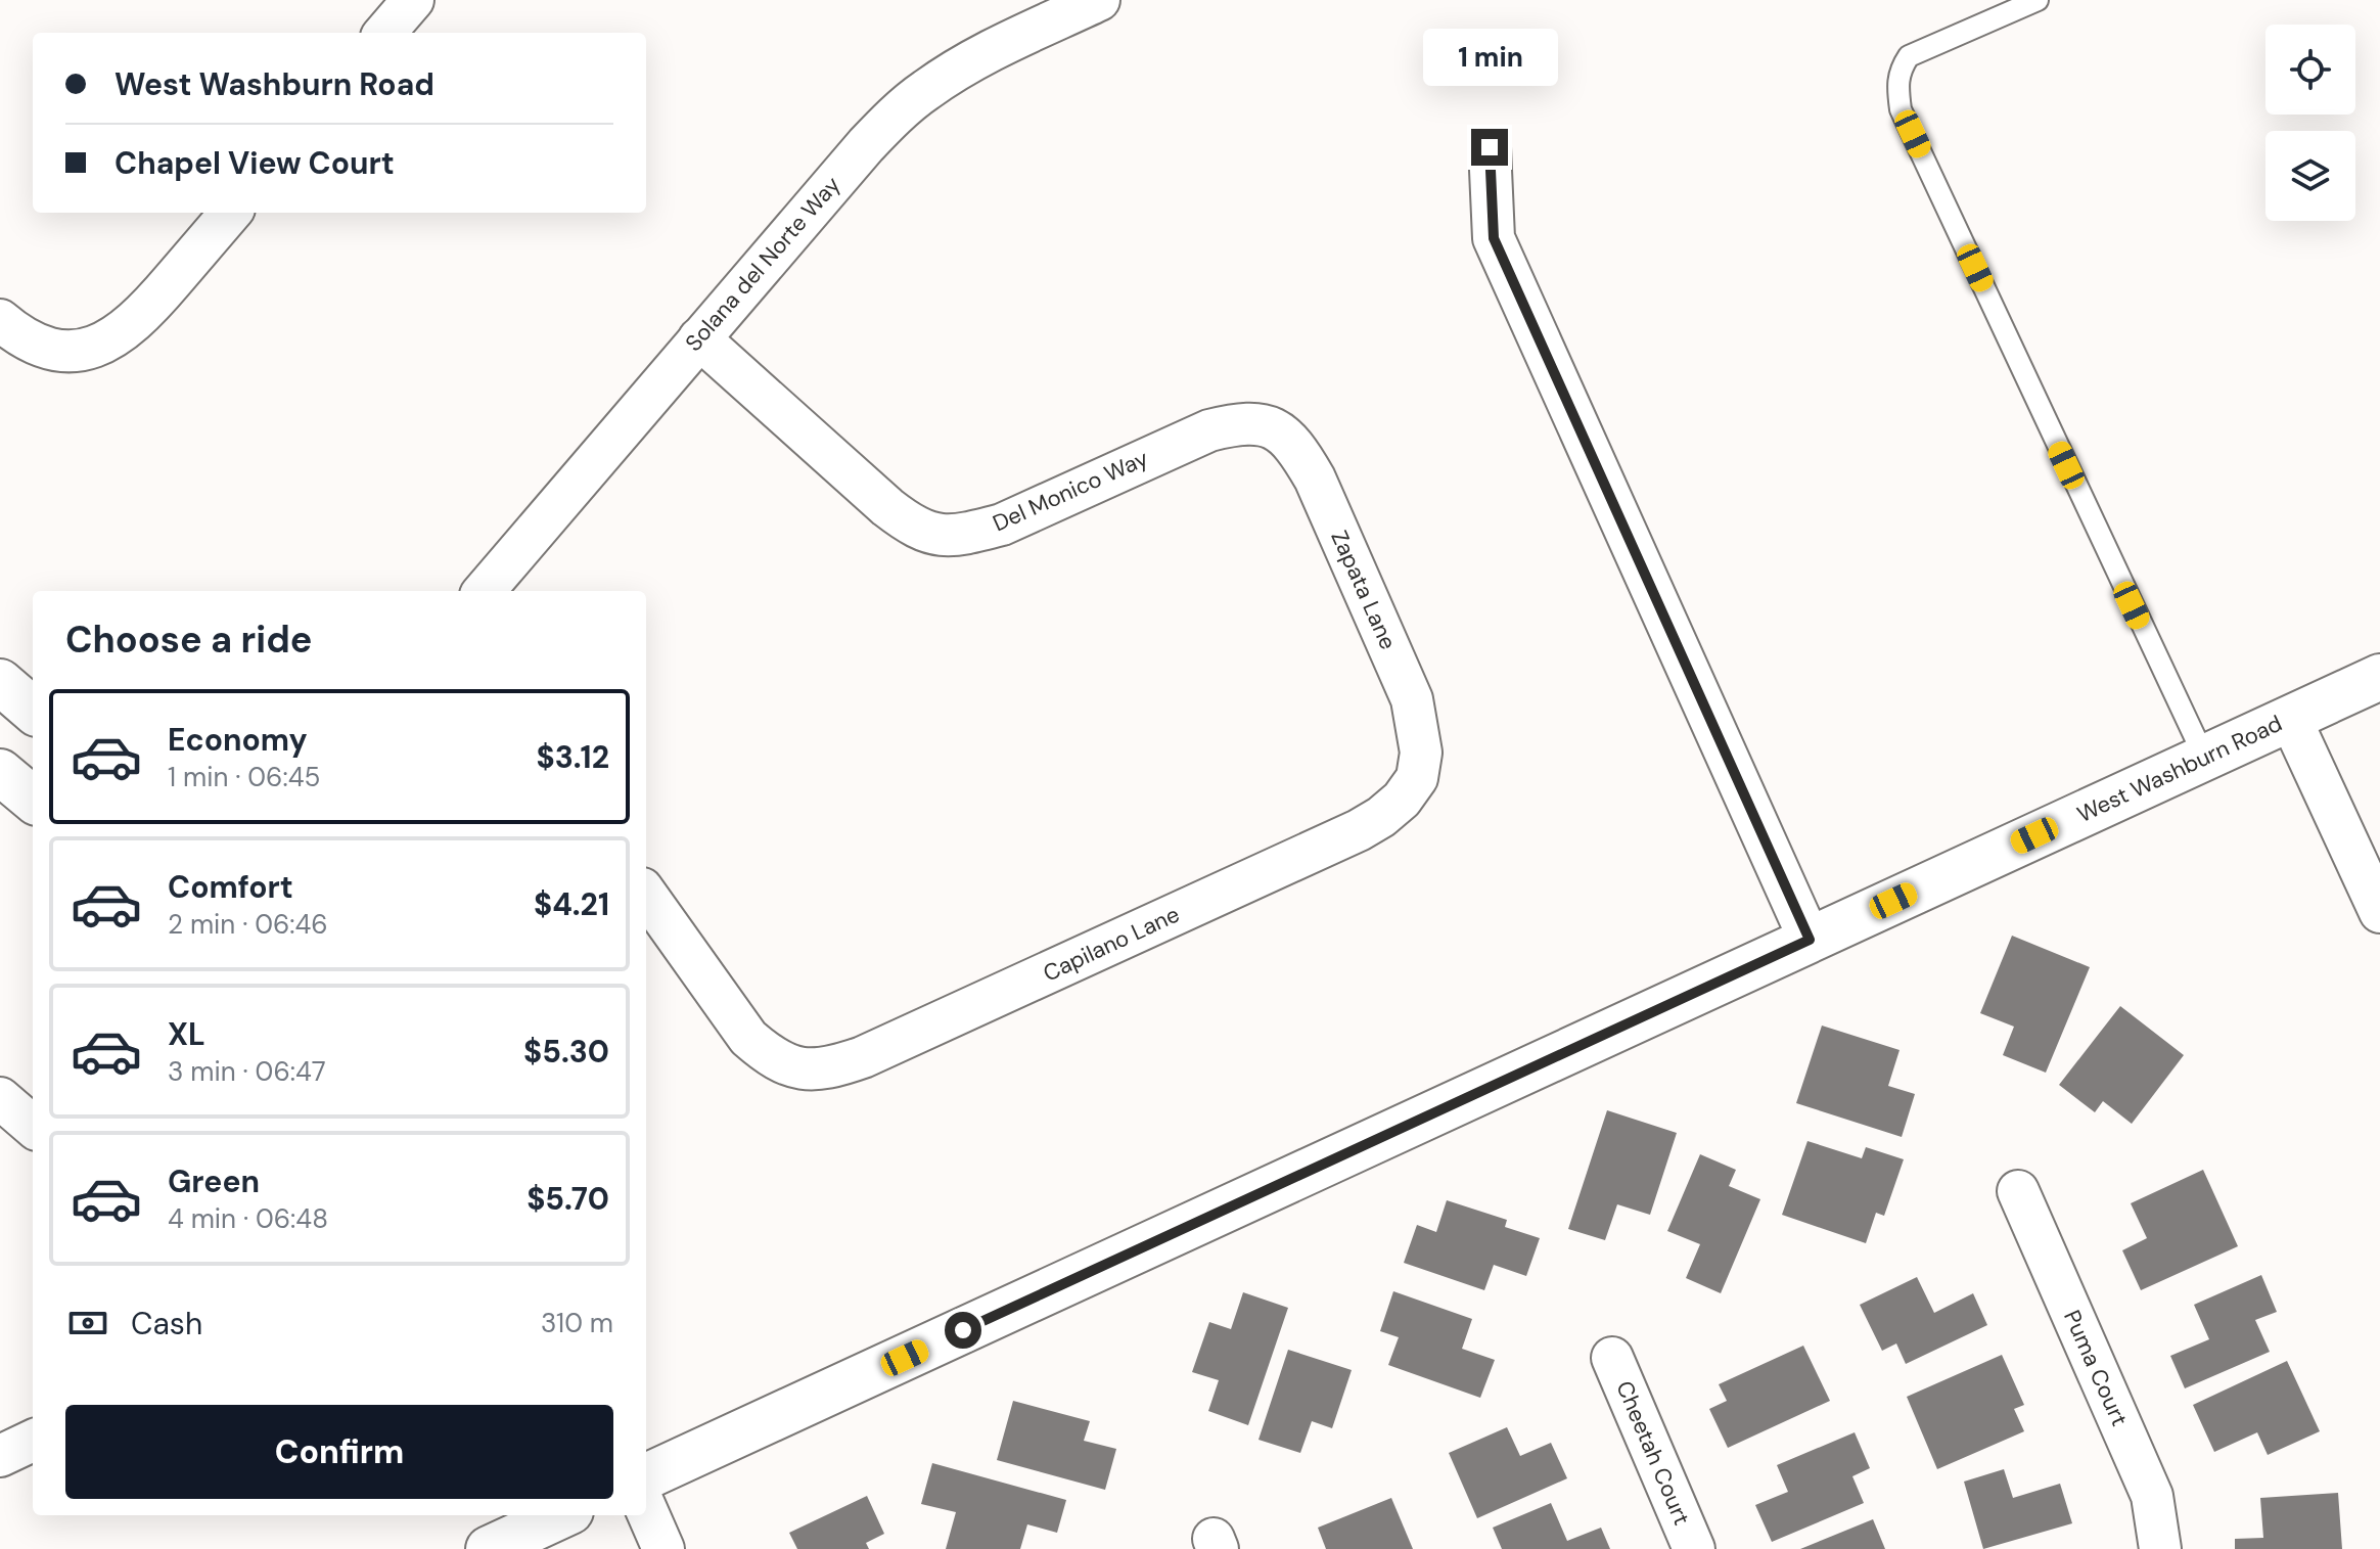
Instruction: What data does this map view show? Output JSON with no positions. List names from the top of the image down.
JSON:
{
  "streets": {
    "street": [
      "Solana del Norte Way",
      "Del Monico Way",
      "Zapata Lane",
      "West Washburn Road",
      "Capilano Lane",
      "Puma Court",
      "Cheetah Court"
    ]
  },
  "crossings": [
    ["Solana del Norte Way", "Del Monico Way"],
    ["Del Monico Way", "Zapata Lane"],
    ["Zapata Lane", "Capilano Lane"]
  ],
  "page": {
    "bubble": "1 min",
    "banner": ["West Washburn Road", "Chapel View Court"],
    "heading": "Choose a ride",
    "list": [
      {
        "name": "Economy",
        "note": "1 min · 06:45",
        "value": "$3.12"
      },
      {
        "name": "Comfort",
        "note": "2 min · 06:46",
        "value": "$4.21"
      },
      {
        "name": "XL",
        "note": "3 min · 06:47",
        "value": "$5.30"
      },
      {
        "name": "Green",
        "note": "4 min · 06:48",
        "value": "$5.70"
      }
    ],
    "pay": ["Cash", "310 m"],
    "buttons": "Confirm"
  }
}
